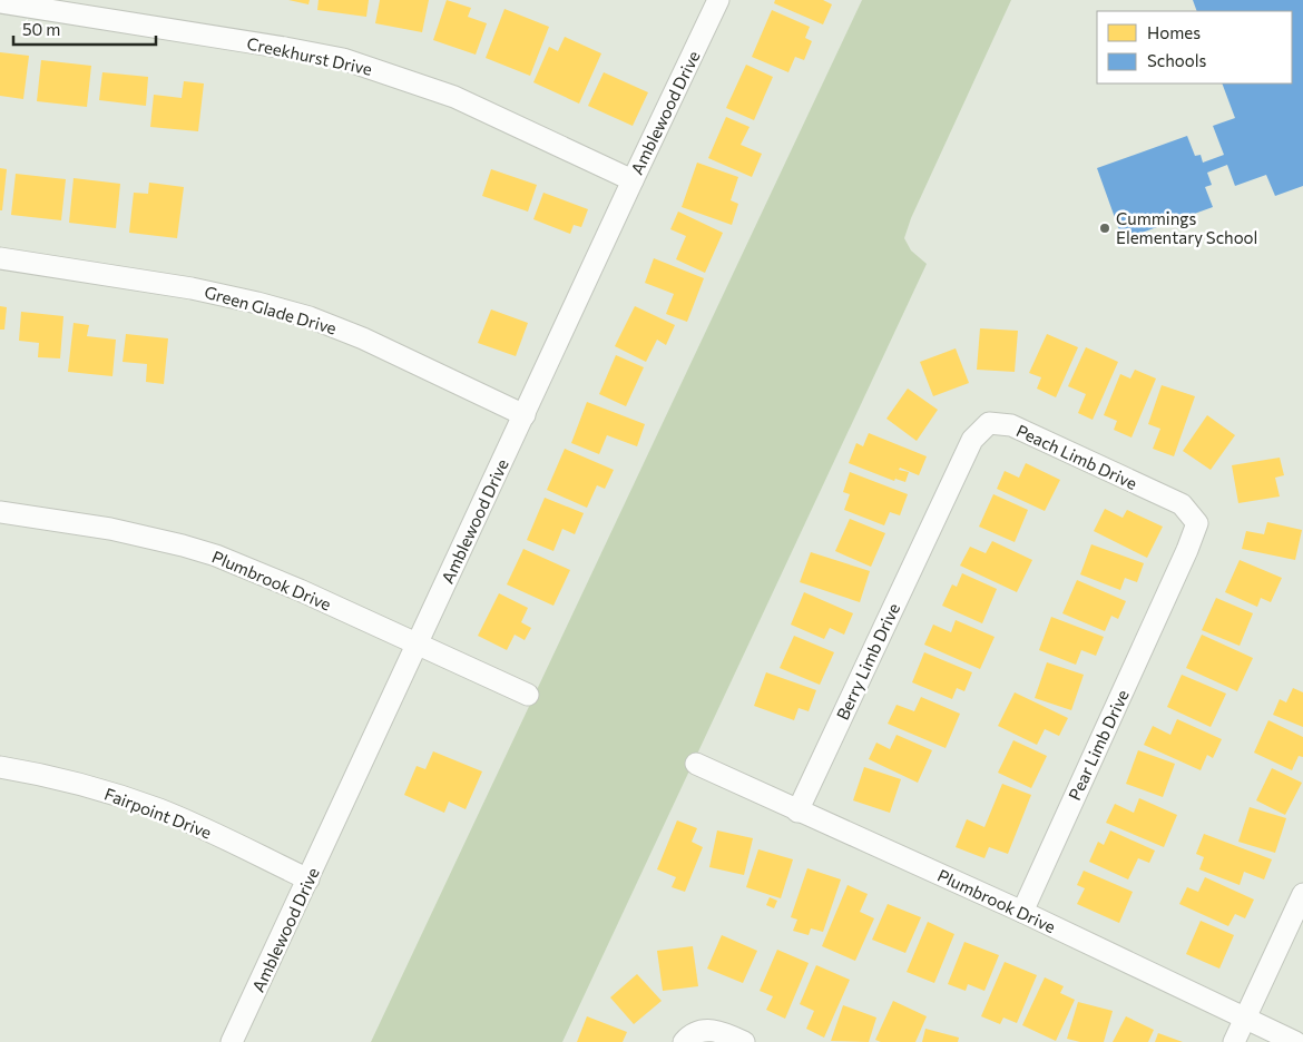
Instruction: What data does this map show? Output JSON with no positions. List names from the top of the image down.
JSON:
{
  "streets": {
    "street": [
      "Creekhurst Drive",
      "Amblewood Drive",
      "Green Glade Drive",
      "Peach Limb Drive",
      "Plumbrook Drive",
      "Berry Limb Drive",
      "Pear Limb Drive",
      "Fairpoint Drive"
    ]
  },
  "crossings": [
    ["Creekhurst Drive", "Amblewood Drive"],
    ["Amblewood Drive", "Green Glade Drive"],
    ["Amblewood Drive", "Plumbrook Drive"],
    ["Amblewood Drive", "Fairpoint Drive"],
    ["Peach Limb Drive", "Berry Limb Drive"],
    ["Peach Limb Drive", "Pear Limb Drive"],
    ["Plumbrook Drive", "Berry Limb Drive"],
    ["Plumbrook Drive", "Pear Limb Drive"]
  ],
  "places": ["Cummings Elementary School"],
  "legend": ["Homes", "Schools"],
  "scale_bar": "50 m"
}
